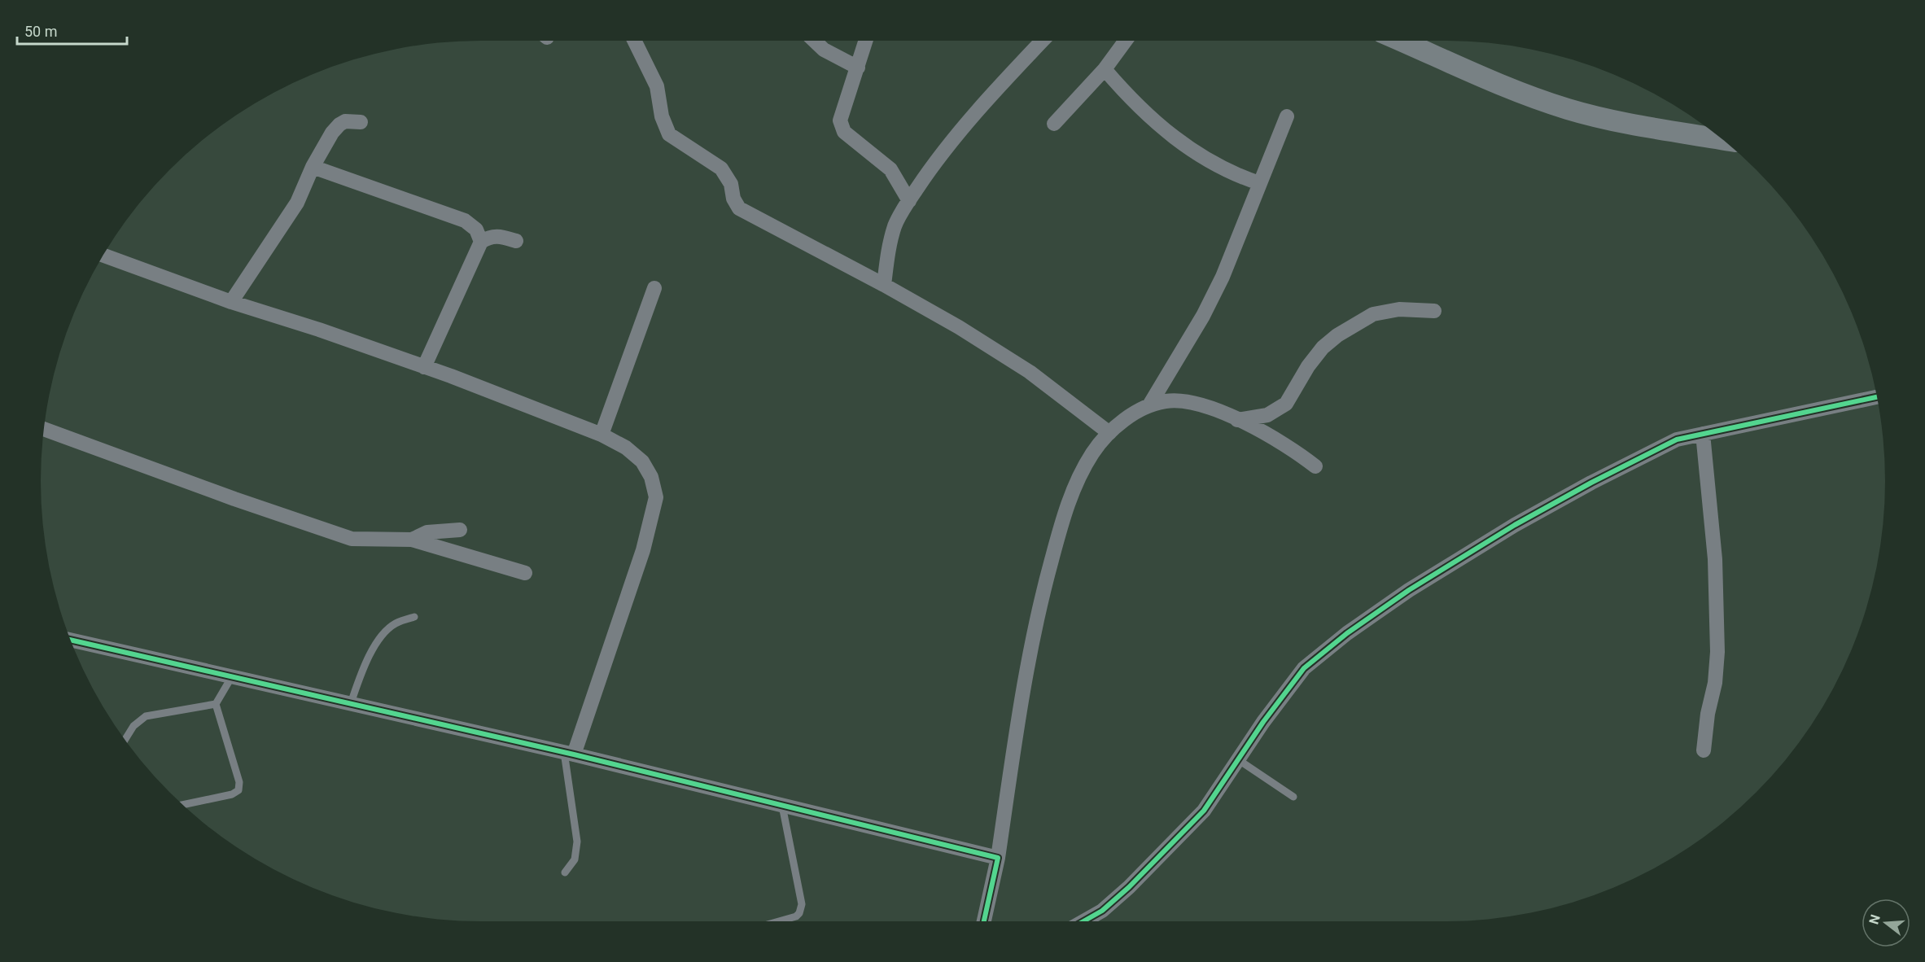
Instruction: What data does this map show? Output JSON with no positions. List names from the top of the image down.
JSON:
{
  "scale_bar": "50 m",
  "north": "left"
}
